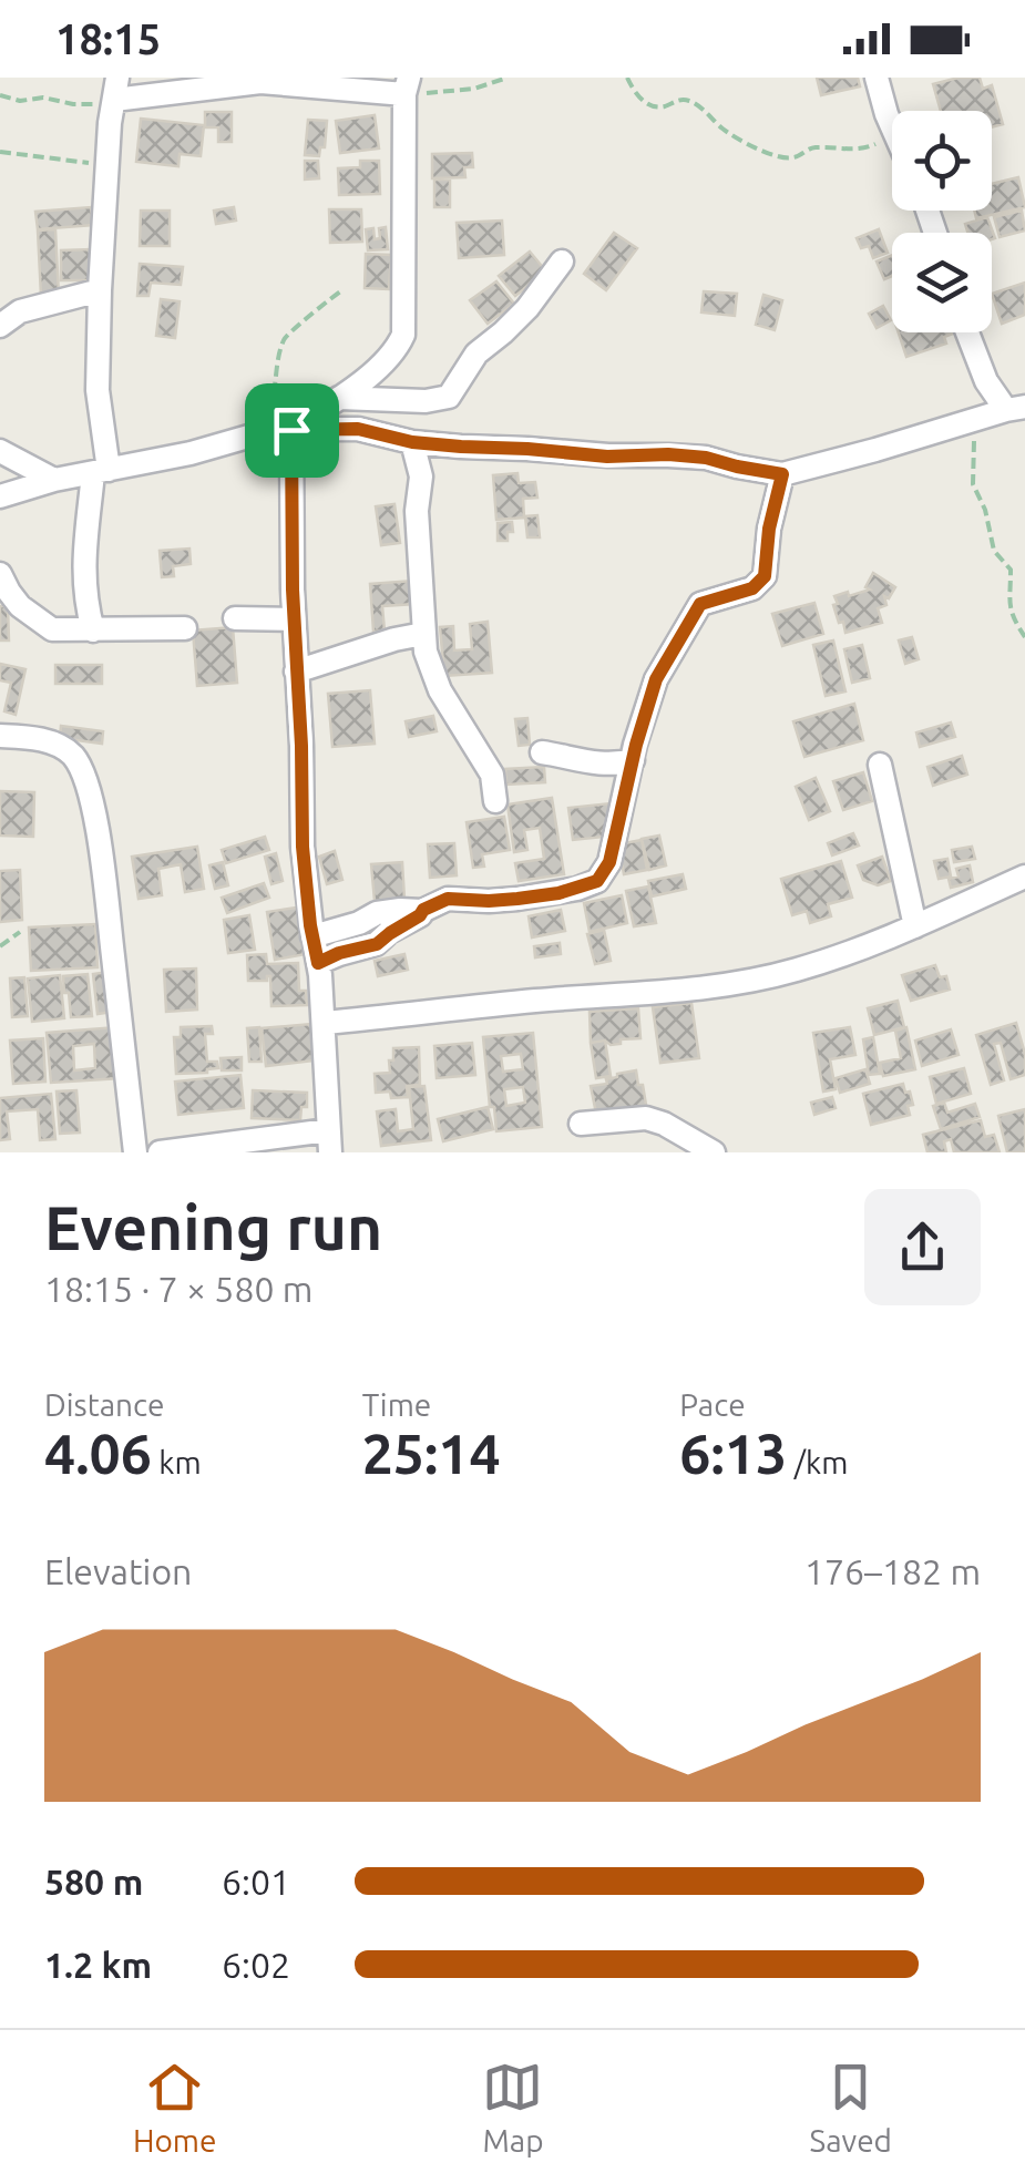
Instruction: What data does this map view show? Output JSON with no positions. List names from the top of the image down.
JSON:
{
  "page": {
    "status": "18:15",
    "heading": ["Evening run", "18:15 · 7 × 580 m"],
    "stats": [
      ["Distance", "4.06 km"],
      ["Time", "25:14"],
      ["Pace", "6:13 /km"]
    ],
    "chart": ["Elevation", "176–182 m"],
    "list": [
      {
        "name": "580 m",
        "note": "6:01"
      },
      {
        "name": "1.2 km",
        "note": "6:02"
      }
    ],
    "tabs": ["Home", "Map", "Saved"]
  }
}
